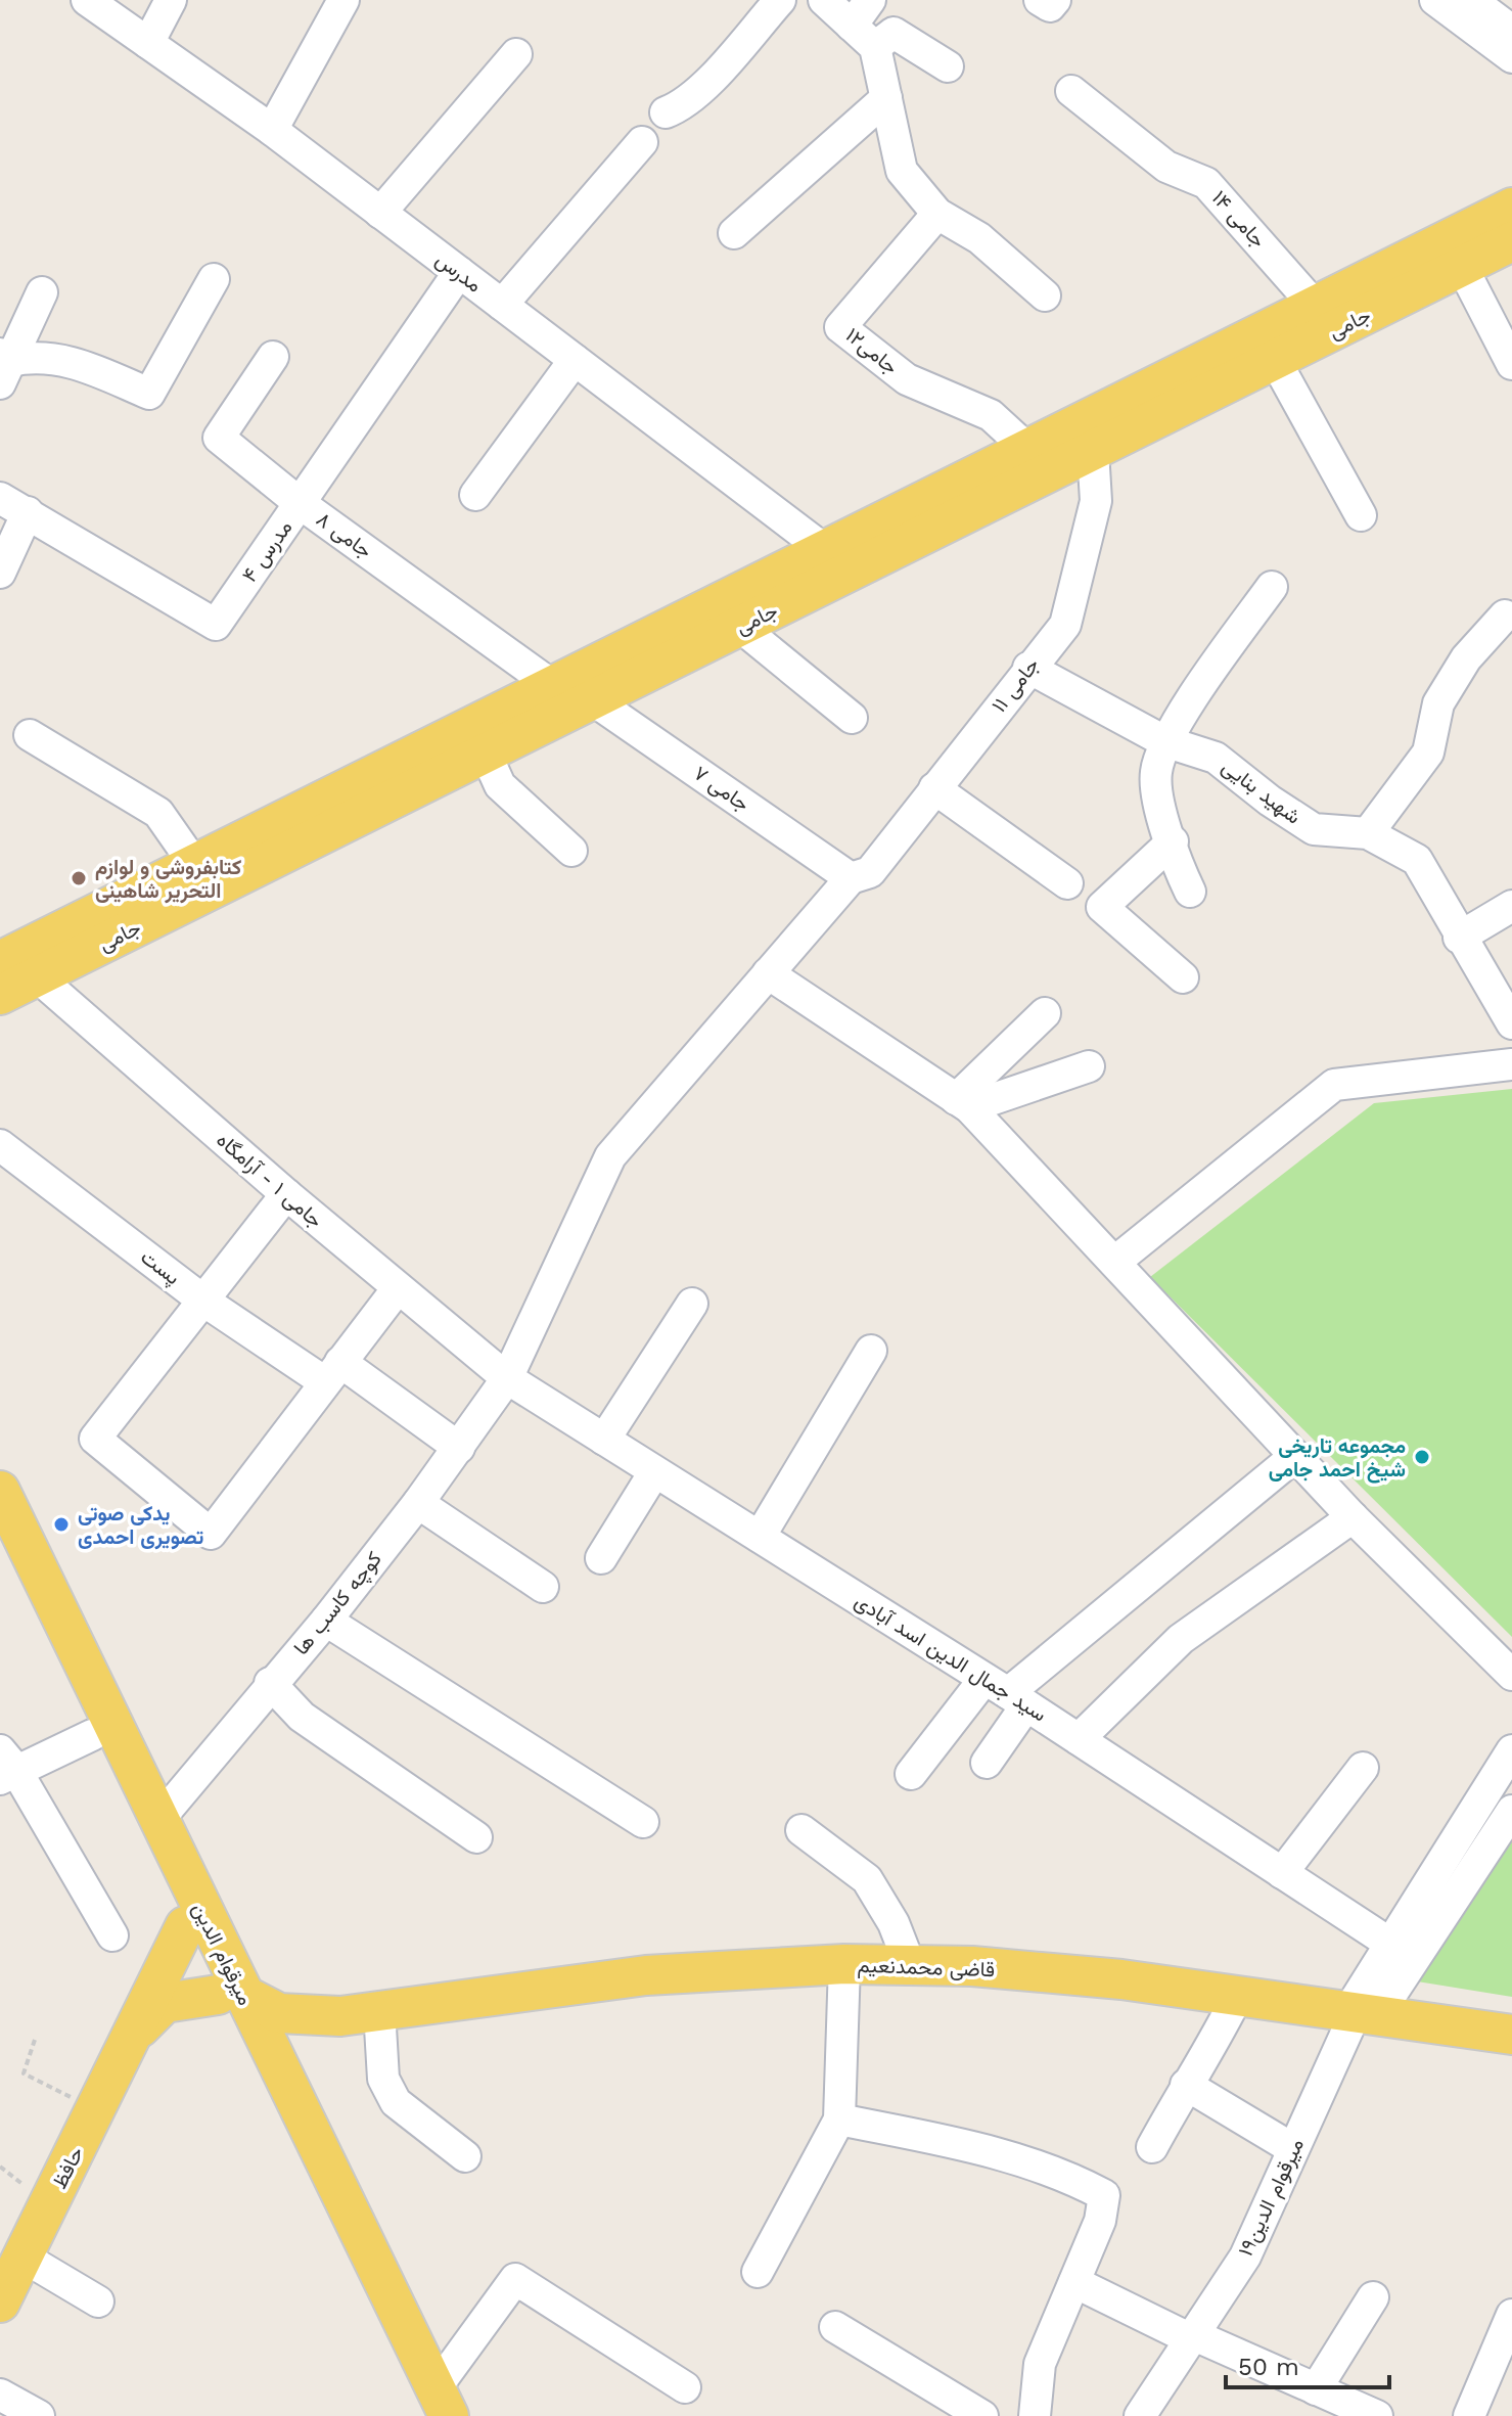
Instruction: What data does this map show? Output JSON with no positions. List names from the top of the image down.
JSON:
{
  "streets": {
    "main road": [
      "جامی",
      "میرقوام الدین",
      "قاضی محمدنعیم",
      "حافظ"
    ],
    "street": [
      "جامی ۱۴",
      "مدرس",
      "جامی۱۲",
      "جامی ۸",
      "مدرس ۴",
      "جامی ۱۱",
      "جامی ۷",
      "شهید بنایی",
      "جامی ۱ - آرامگاه",
      "پست",
      "کوچه کاسب ها",
      "سید جمال الدین اسد آبادی",
      "میرقوام الدین۱۹"
    ]
  },
  "crossings": [
    ["جامی ۱۴", "جامی"],
    ["مدرس", "جامی"],
    ["مدرس", "مدرس ۴"],
    ["جامی", "جامی۱۲"],
    ["جامی", "جامی ۸"],
    ["جامی", "جامی ۱۱"],
    ["جامی", "جامی ۷"],
    ["جامی", "جامی ۱ - آرامگاه"],
    ["جامی ۸", "مدرس ۴"],
    ["جامی ۱۱", "جامی ۷"],
    ["جامی ۱۱", "شهید بنایی"],
    ["جامی ۱۱", "کوچه کاسب ها"],
    ["جامی ۱ - آرامگاه", "کوچه کاسب ها"],
    ["جامی ۱ - آرامگاه", "سید جمال الدین اسد آبادی"],
    ["پست", "کوچه کاسب ها"],
    ["کوچه کاسب ها", "سید جمال الدین اسد آبادی"],
    ["کوچه کاسب ها", "میرقوام الدین"],
    ["میرقوام الدین", "قاضی محمدنعیم"],
    ["میرقوام الدین", "حافظ"],
    ["قاضی محمدنعیم", "میرقوام الدین۱۹"]
  ],
  "places": ["کتابفروشی و لوازم التحریر شاهینی", "مجموعه تاریخی شیخ احمد جامی", "یدکی صوتی تصویری احمدی"],
  "scale_bar": "50 m"
}
